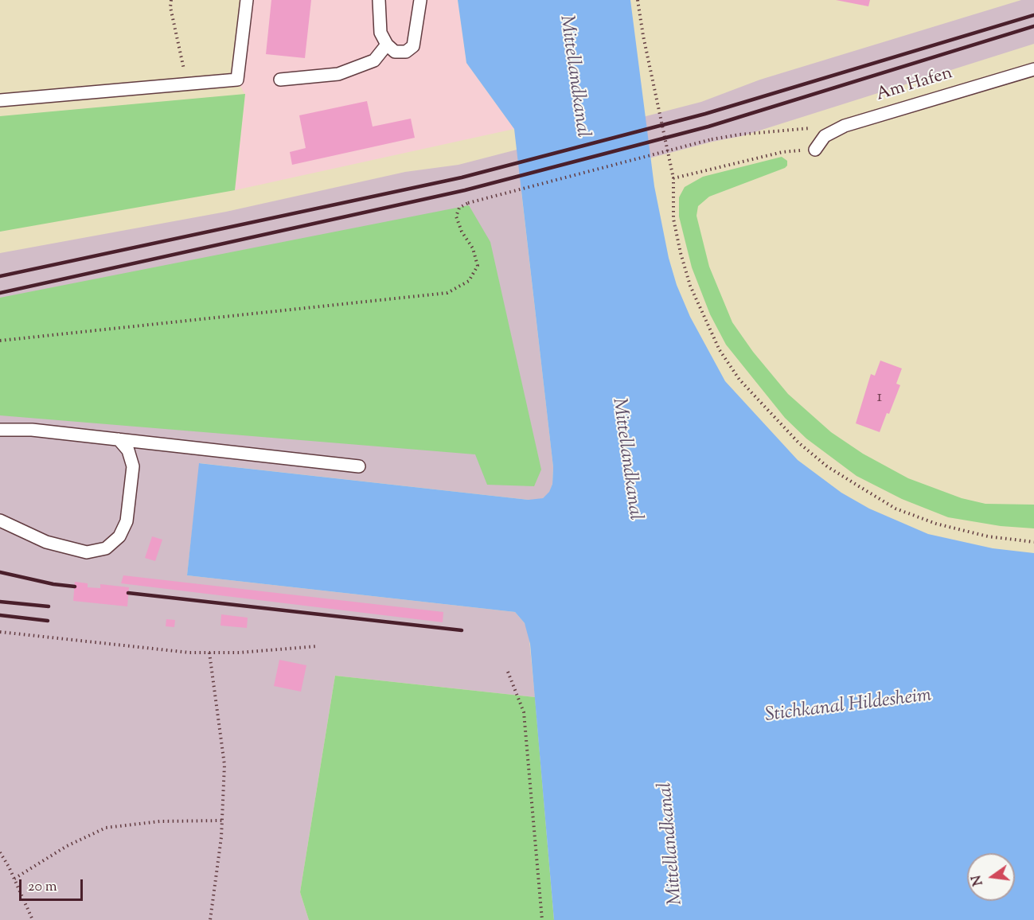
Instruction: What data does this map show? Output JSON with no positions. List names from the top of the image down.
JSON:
{
  "streets": {
    "lane": ["Am Hafen"]
  },
  "water": ["Mittellandkanal", "Stichkanal Hildesheim"],
  "house_numbers": ["1"],
  "scale_bar": "20 m",
  "north": "left"
}
